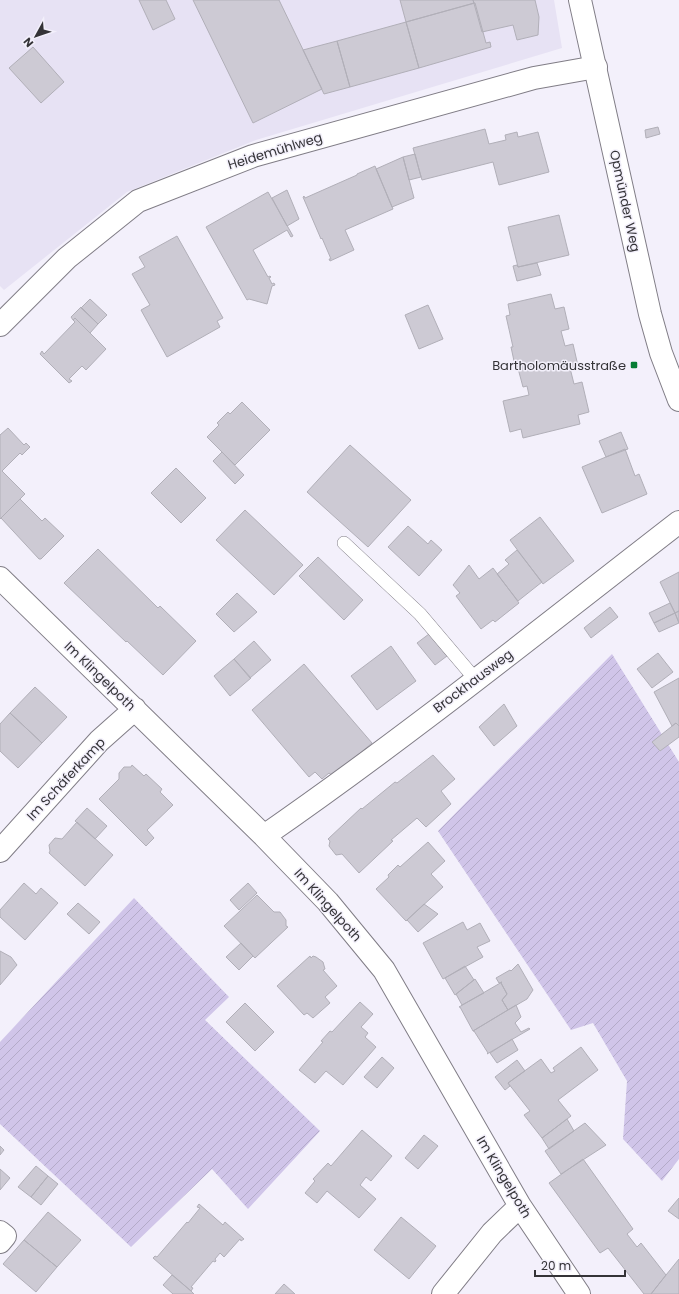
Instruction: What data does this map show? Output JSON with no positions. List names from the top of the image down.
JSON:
{
  "streets": {
    "street": [
      "Heidemühlweg",
      "Opmünder Weg",
      "Im Klingelpoth",
      "Brockhausweg",
      "Im Schäferkamp"
    ]
  },
  "crossings": [
    ["Heidemühlweg", "Opmünder Weg"],
    ["Im Klingelpoth", "Brockhausweg"],
    ["Im Klingelpoth", "Im Schäferkamp"]
  ],
  "places": {
    "transit": ["Bartholomäusstraße"]
  },
  "scale_bar": "20 m",
  "north": "bottom left"
}
